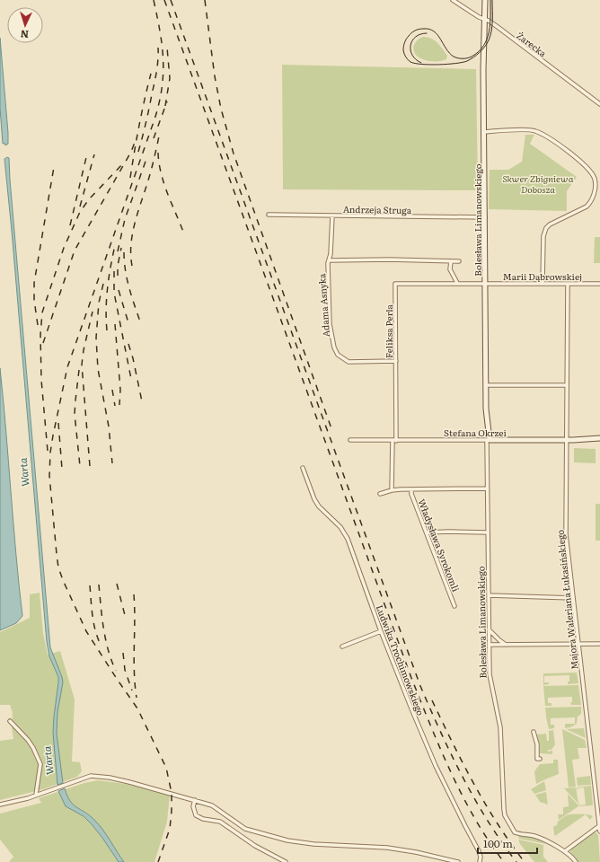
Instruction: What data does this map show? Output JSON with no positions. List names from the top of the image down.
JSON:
{
  "streets": {
    "street": [
      "Żarecka",
      "Andrzeja Struga",
      "Bolesława Limanowskiego",
      "Marii Dąbrowskiej",
      "Adama Asnyka",
      "Feliksa Perla",
      "Stefana Okrzei",
      "Władysława Syrokomli",
      "Majora Waleriana Łukasińskiego",
      "Ludwika Trochimowskiego"
    ]
  },
  "crossings": [
    ["Żarecka", "Bolesława Limanowskiego"],
    ["Andrzeja Struga", "Bolesława Limanowskiego"],
    ["Andrzeja Struga", "Adama Asnyka"],
    ["Bolesława Limanowskiego", "Marii Dąbrowskiej"],
    ["Bolesława Limanowskiego", "Feliksa Perla"],
    ["Bolesława Limanowskiego", "Stefana Okrzei"],
    ["Marii Dąbrowskiej", "Feliksa Perla"],
    ["Marii Dąbrowskiej", "Majora Waleriana Łukasińskiego"],
    ["Adama Asnyka", "Feliksa Perla"],
    ["Feliksa Perla", "Stefana Okrzei"],
    ["Stefana Okrzei", "Majora Waleriana Łukasińskiego"]
  ],
  "water": ["Warta"],
  "parks": ["Skwer Zbigniewa Dobosza"],
  "scale_bar": "100 m",
  "north": "bottom"
}
